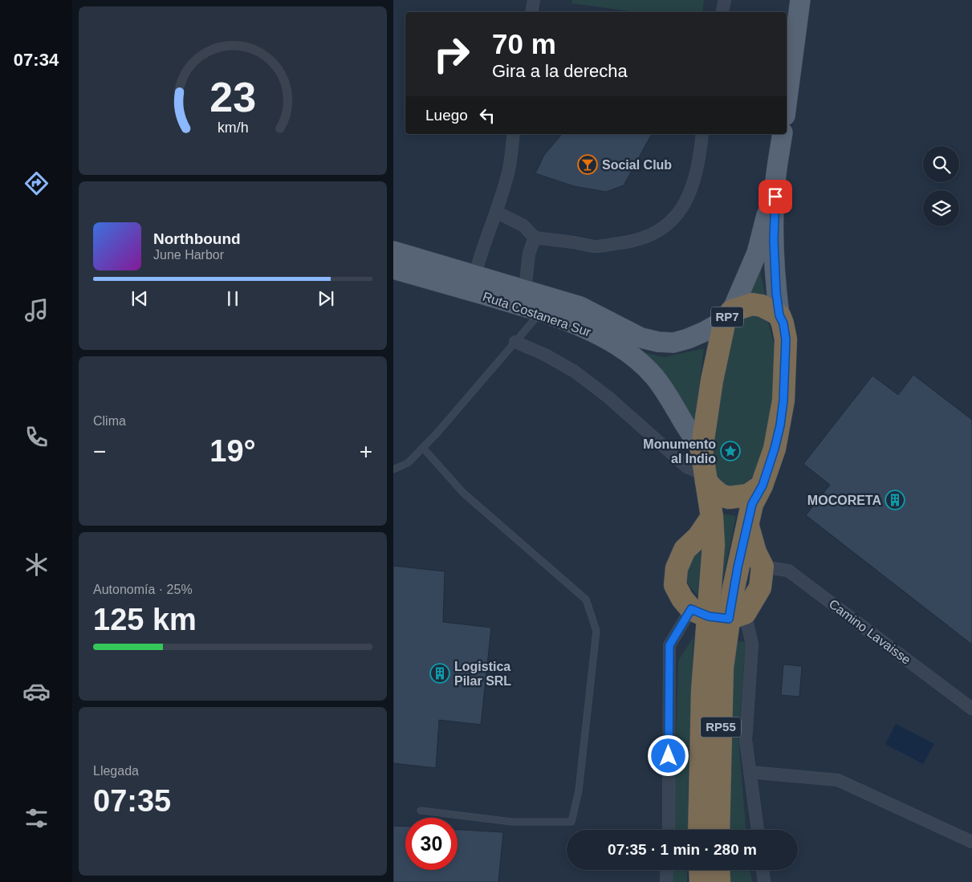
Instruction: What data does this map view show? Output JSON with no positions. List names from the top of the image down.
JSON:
{
  "streets": {
    "highway": ["RP7", "RP55"],
    "main road": ["Ruta Costanera Sur"],
    "street": ["Camino Lavaisse"]
  },
  "crossings": [
    ["Ruta Costanera Sur", "RP7"],
    ["RP7", "RP55"]
  ],
  "places": {
    "bar": ["Social Club"],
    "place": ["Monumento al Indio"],
    "building": ["MOCORETA", "Logistica Pilar SRL"]
  },
  "page": {
    "tabs": "07:34",
    "turn": ["70 m", "Gira a la derecha"],
    "then": "Luego",
    "song": ["Northbound", "June Harbor"],
    "tile": [
      "Clima",
      ["Autonomía · 25%", "125 km"],
      ["Llegada", "07:35"]
    ],
    "heat": ["−", "19°", "+"],
    "limit": "30",
    "trip": "07:35 · 1 min · 280 m",
    "gauge": ["23", "km/h"]
  }
}
